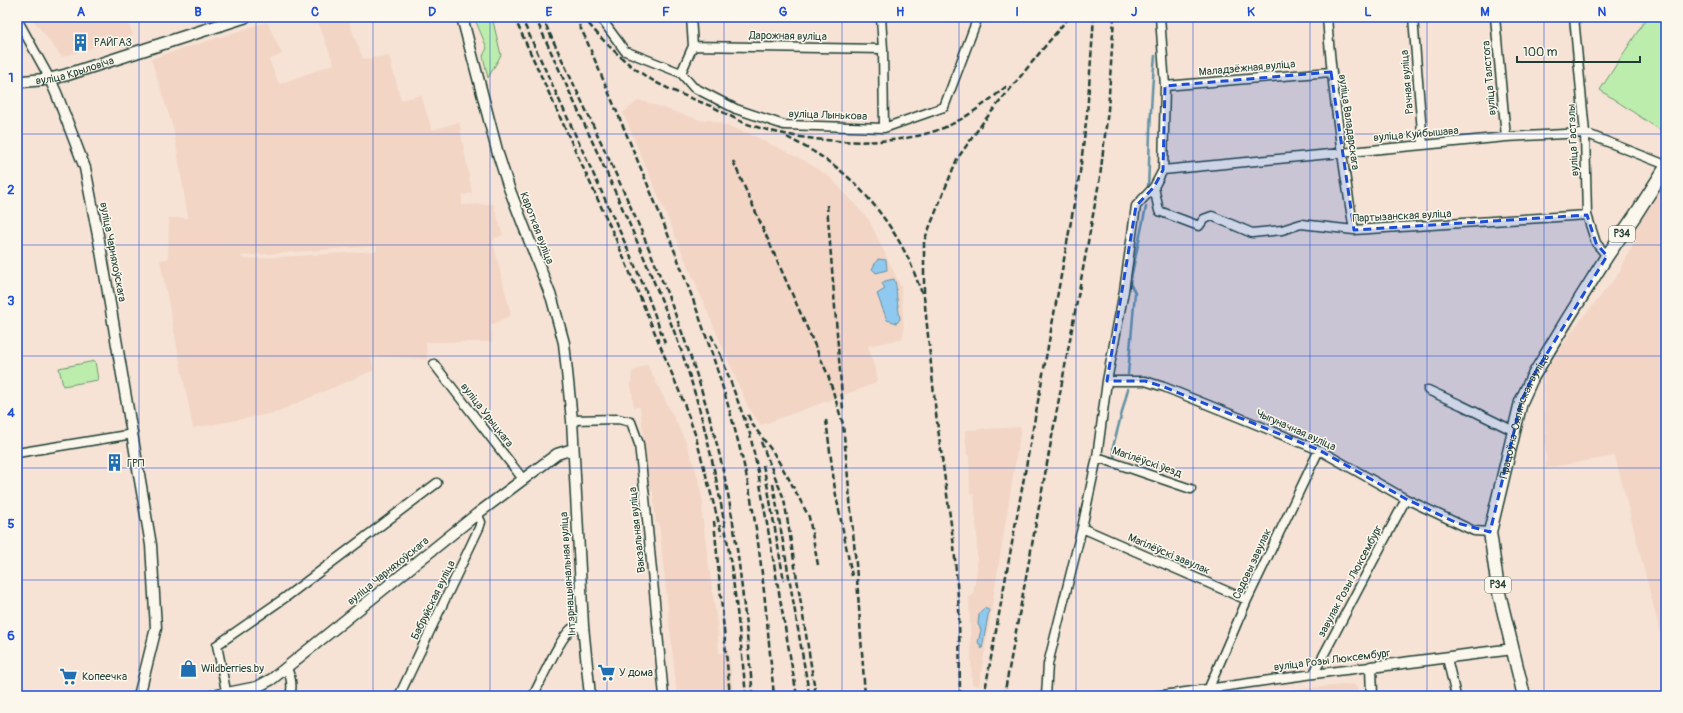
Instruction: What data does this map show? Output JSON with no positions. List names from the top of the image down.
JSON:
{
  "streets": {
    "main road": ["вуліца Крыловіча", "Р34", "Працоўна-Сялянская вуліца"],
    "street": [
      "Дарожная вуліца",
      "Маладзёжная вуліца",
      "вуліца Талстога",
      "Рачная вуліца",
      "вуліца Лынькова",
      "вуліца Валадарскага",
      "вуліца Куйбышава",
      "вуліца Гастэлы",
      "Партызанская вуліца",
      "Кароткая вуліца",
      "вуліца Чарняхоўскага",
      "вуліца Урыцкага",
      "Чыгуначная вуліца",
      "Магілёўскі ўезд",
      "Вакзальная вуліца",
      "Магілёўскі завулак",
      "Садовы завулак",
      "Інтэрнацыянальная вуліца",
      "завулак Розы Люксембург",
      "Бабруйская вуліца",
      "вуліца Розы Люксембург"
    ]
  },
  "crossings": [
    ["Маладзёжная вуліца", "вуліца Валадарскага"],
    ["вуліца Крыловіча", "вуліца Чарняхоўскага"],
    ["вуліца Талстога", "вуліца Куйбышава"],
    ["Рачная вуліца", "вуліца Куйбышава"],
    ["вуліца Валадарскага", "вуліца Куйбышава"],
    ["вуліца Валадарскага", "Партызанская вуліца"],
    ["вуліца Куйбышава", "вуліца Гастэлы"],
    ["вуліца Куйбышава", "Працоўна-Сялянская вуліца"],
    ["вуліца Гастэлы", "Партызанская вуліца"],
    ["вуліца Гастэлы", "Працоўна-Сялянская вуліца"],
    ["Кароткая вуліца", "вуліца Чарняхоўскага"],
    ["Кароткая вуліца", "Вакзальная вуліца"],
    ["Кароткая вуліца", "Інтэрнацыянальная вуліца"],
    ["вуліца Чарняхоўскага", "вуліца Урыцкага"],
    ["вуліца Чарняхоўскага", "Інтэрнацыянальная вуліца"],
    ["вуліца Чарняхоўскага", "Бабруйская вуліца"],
    ["Працоўна-Сялянская вуліца", "Чыгуначная вуліца"],
    ["Працоўна-Сялянская вуліца", "вуліца Розы Люксембург"],
    ["Чыгуначная вуліца", "Садовы завулак"],
    ["Чыгуначная вуліца", "завулак Розы Люксембург"],
    ["Магілёўскі завулак", "Садовы завулак"],
    ["Садовы завулак", "вуліца Розы Люксембург"],
    ["завулак Розы Люксембург", "вуліца Розы Люксембург"]
  ],
  "places": {
    "building": ["РАЙГАЗ", "ГРП"],
    "shop": ["Wildberries.by"],
    "supermarket": ["У дома", "Копеечка"]
  },
  "scale_bar": "100 m",
  "grid": {
    "columns": [
      "A",
      "B",
      "C",
      "D",
      "E",
      "F",
      "G",
      "H",
      "I",
      "J",
      "K",
      "L",
      "M",
      "N"
    ],
    "rows": [
      "1",
      "2",
      "3",
      "4",
      "5",
      "6"
    ]
  }
}
